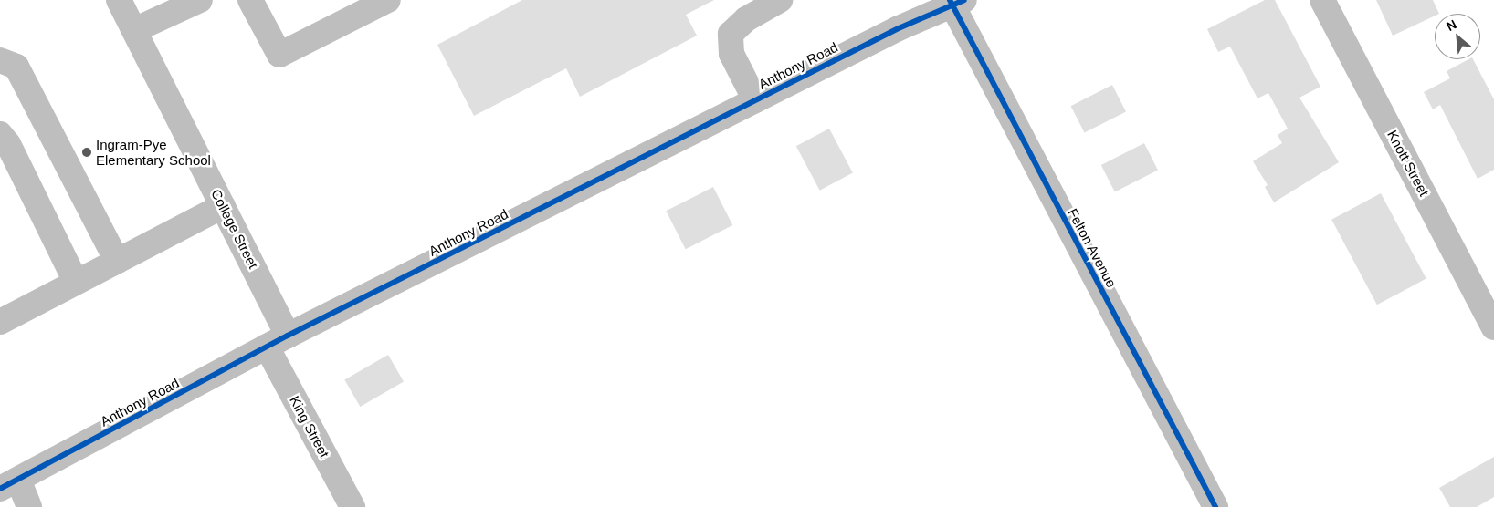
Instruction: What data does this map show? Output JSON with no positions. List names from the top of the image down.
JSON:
{
  "streets": {
    "street": [
      "Anthony Road",
      "Knott Street",
      "College Street",
      "Felton Avenue",
      "King Street"
    ]
  },
  "crossings": [
    ["Anthony Road", "College Street"],
    ["Anthony Road", "Felton Avenue"],
    ["Anthony Road", "King Street"],
    ["College Street", "King Street"]
  ],
  "places": ["Ingram-Pye Elementary School"],
  "north": "top left"
}
